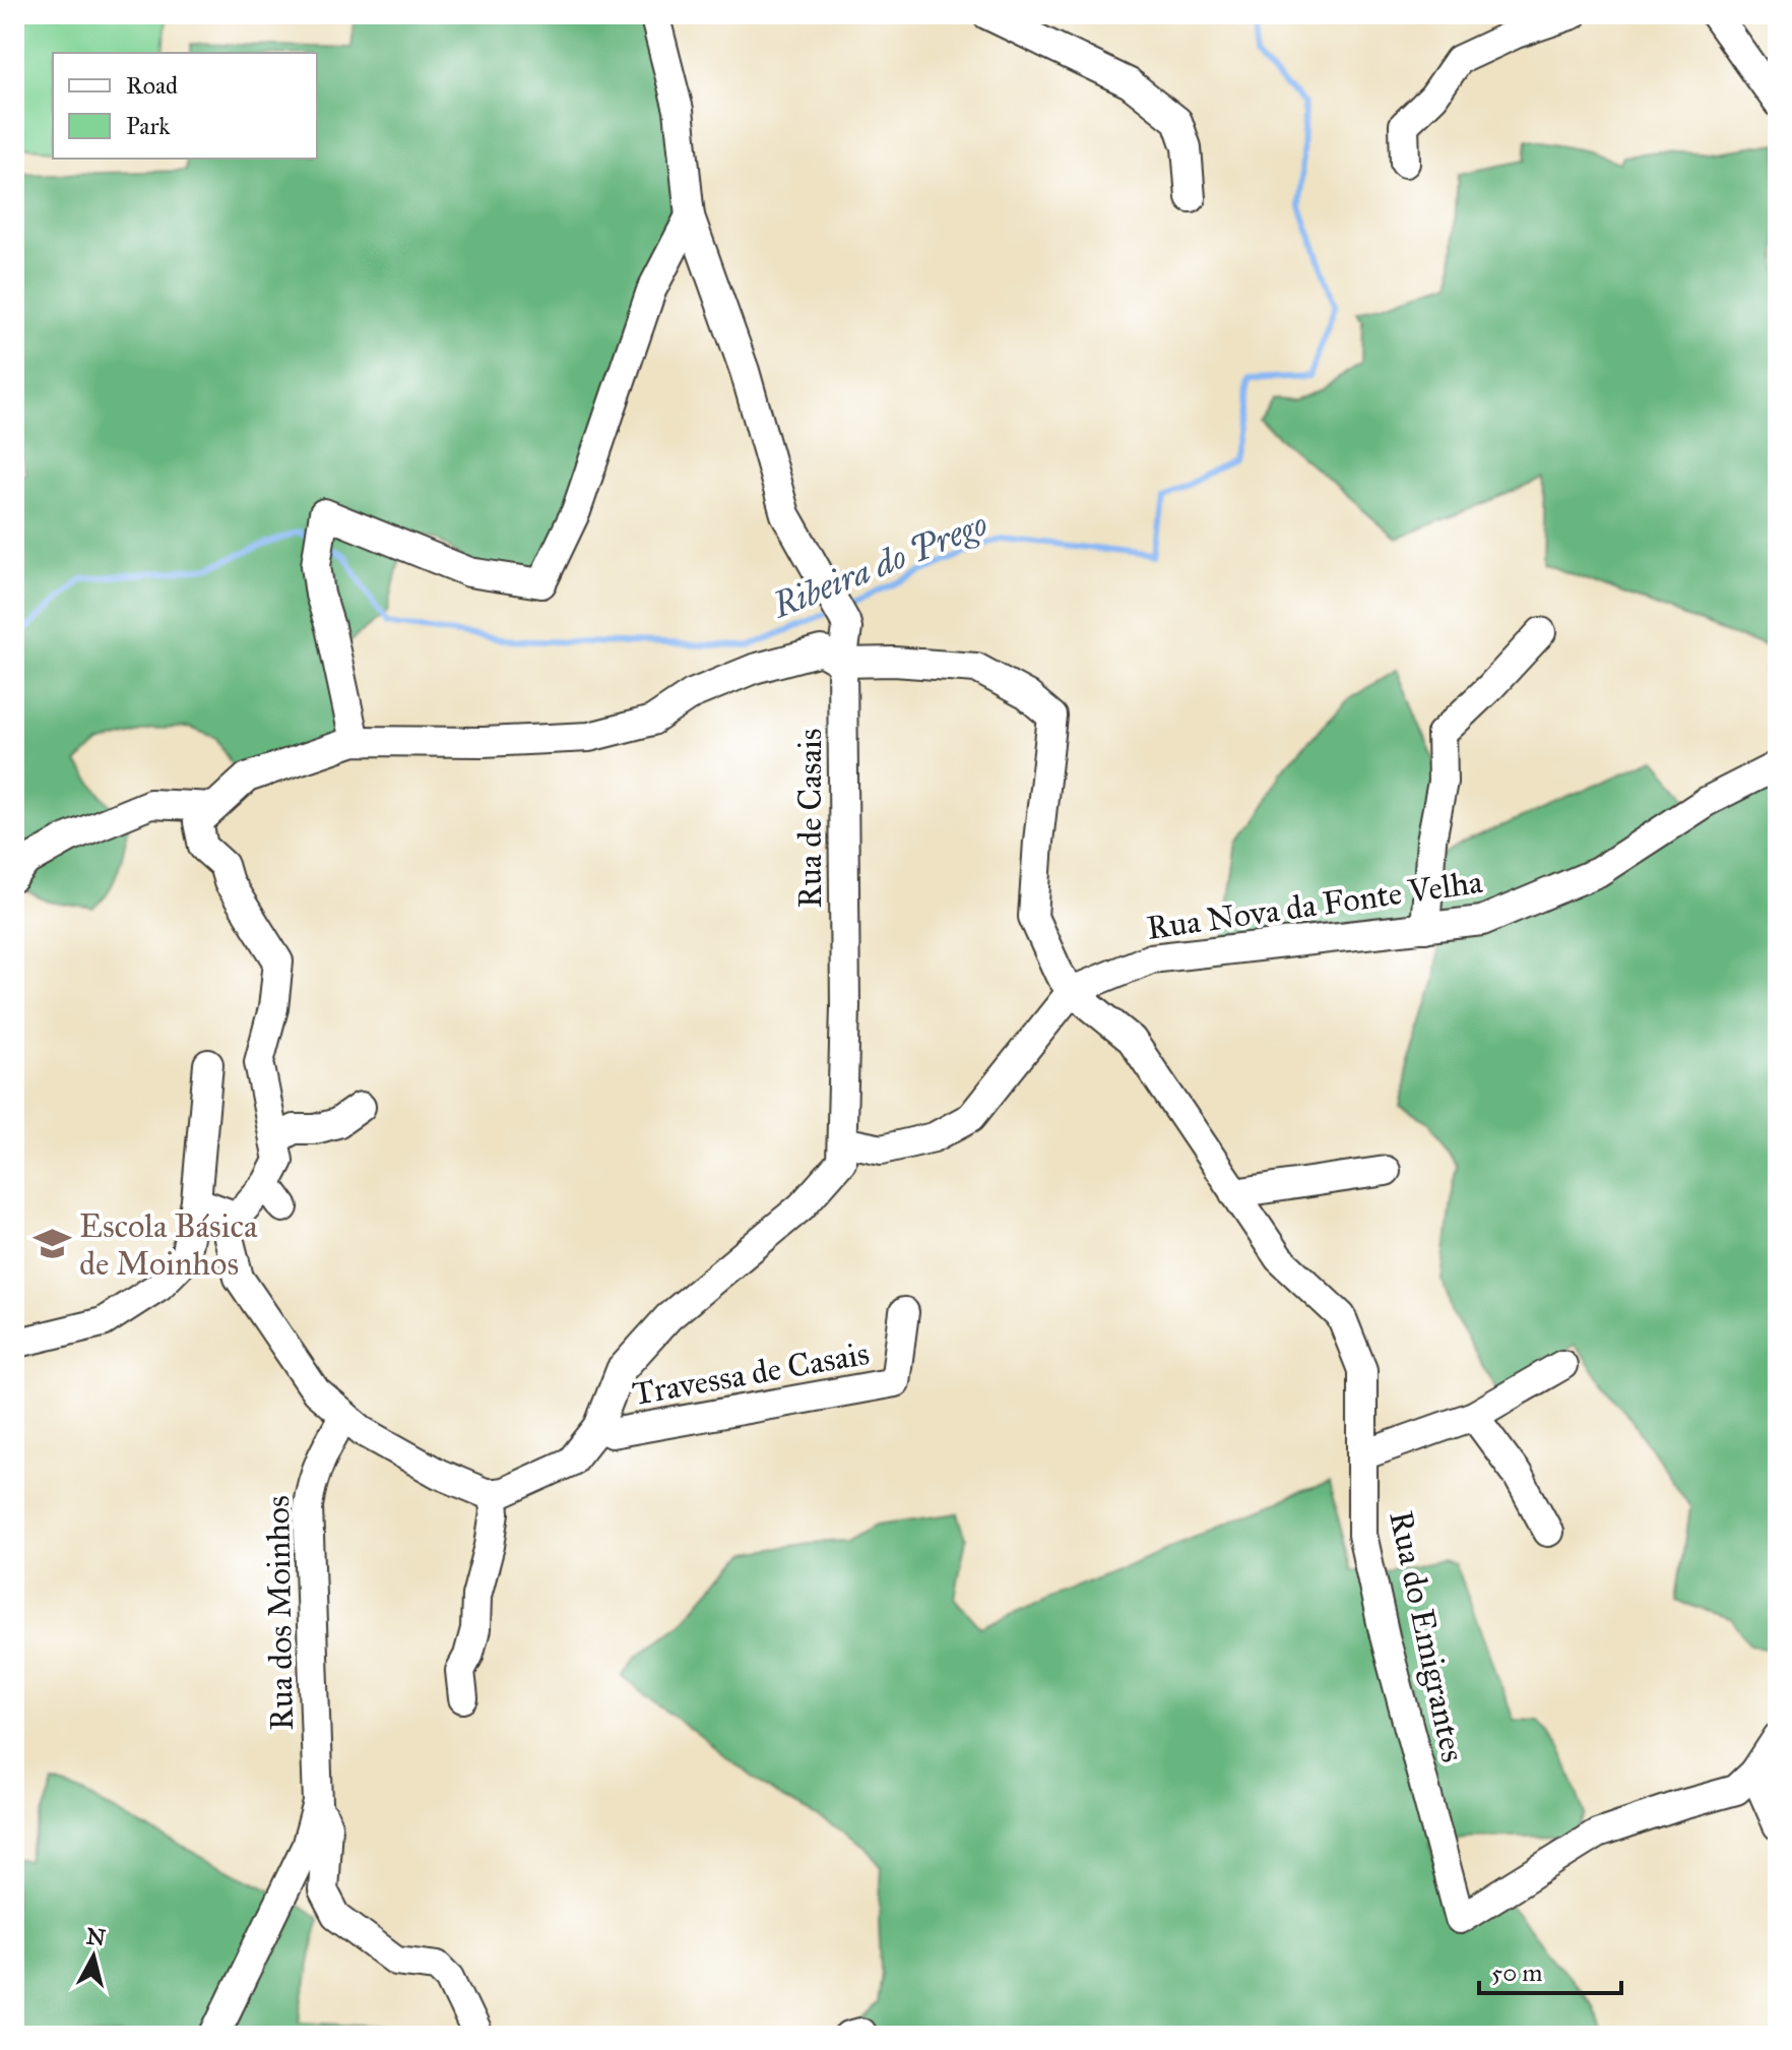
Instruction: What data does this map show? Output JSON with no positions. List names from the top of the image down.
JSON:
{
  "streets": {
    "street": [
      "Rua de Casais",
      "Rua Nova da Fonte Velha",
      "Travessa de Casais",
      "Rua dos Moinhos",
      "Rua do Emigrantes"
    ]
  },
  "crossings": [
    ["Rua de Casais", "Travessa de Casais"],
    ["Rua Nova da Fonte Velha", "Rua do Emigrantes"]
  ],
  "water": ["Ribeira do Prego"],
  "places": {
    "school or university": ["Escola Básica de Moinhos"]
  },
  "legend": ["Road", "Park"],
  "scale_bar": "50 m",
  "north": "top"
}
